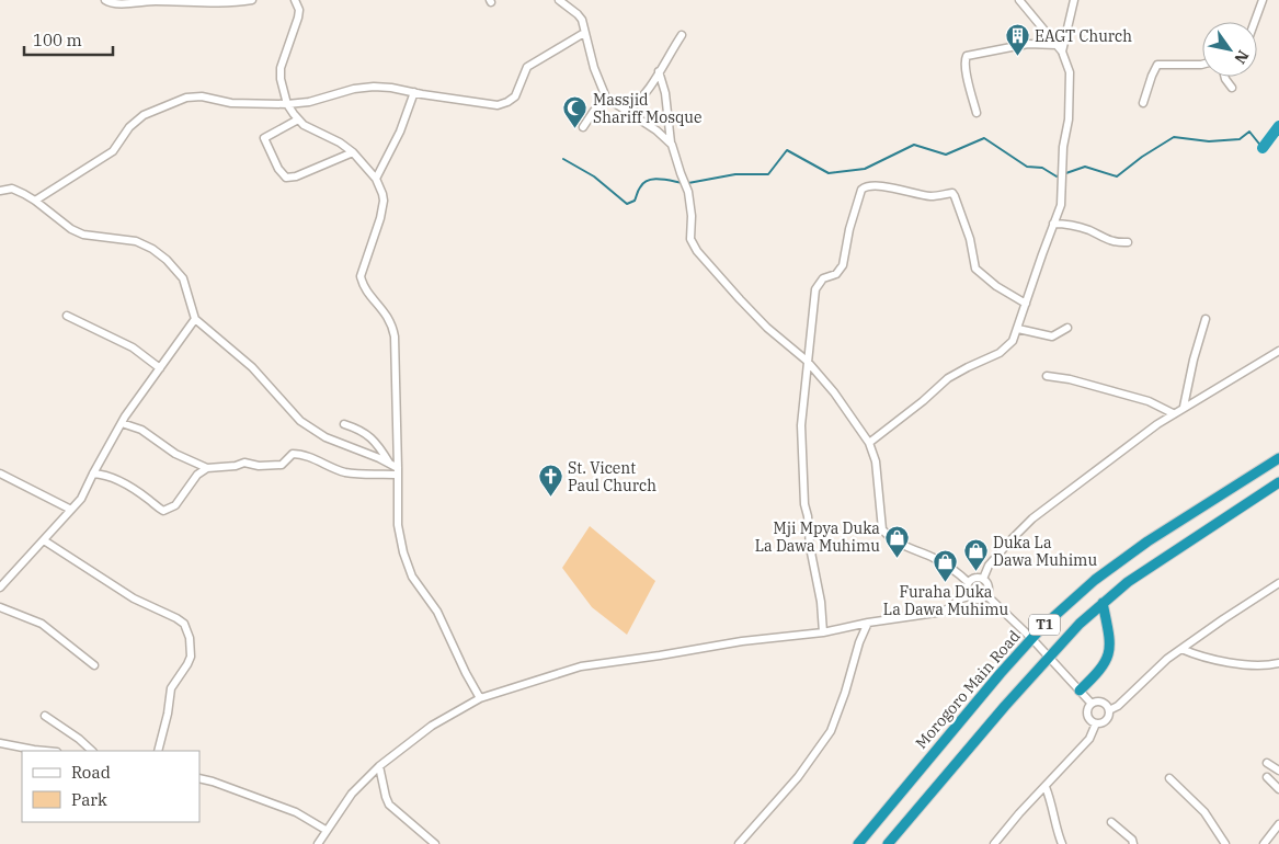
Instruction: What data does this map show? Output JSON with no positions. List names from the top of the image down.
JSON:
{
  "streets": {
    "highway": ["T1", "Morogoro Main Road"]
  },
  "places": {
    "building": ["EAGT Church"],
    "mosque": ["Massjid Shariff Mosque"],
    "church": ["St. Vicent Paul Church"],
    "shop": ["Mji Mpya Duka La Dawa Muhimu", "Duka La Dawa Muhimu", "Furaha Duka La Dawa Muhimu"]
  },
  "legend": ["Road", "Park"],
  "scale_bar": "100 m",
  "north": "bottom right"
}
